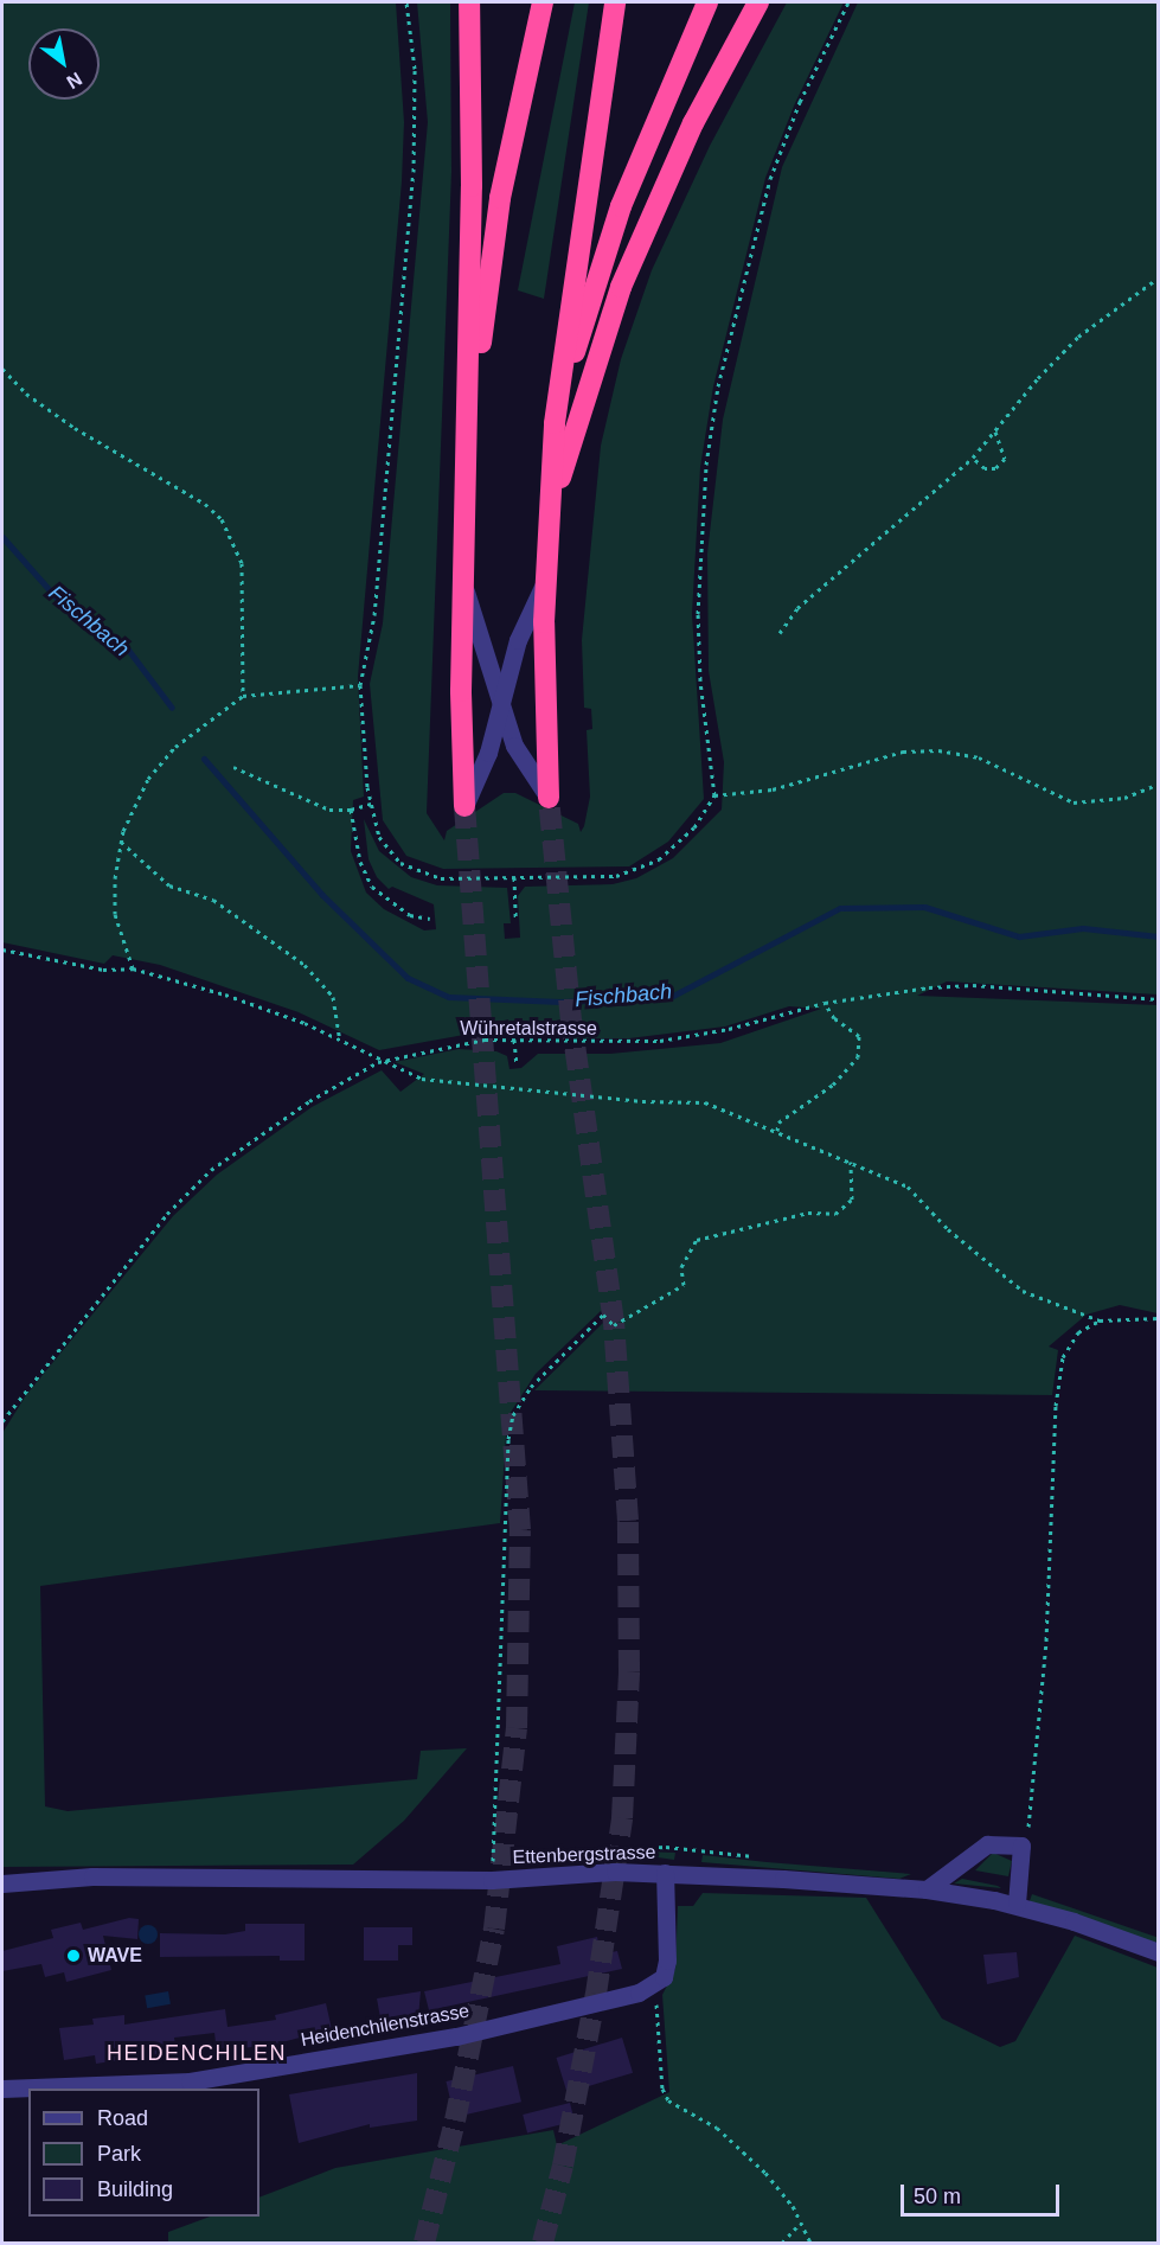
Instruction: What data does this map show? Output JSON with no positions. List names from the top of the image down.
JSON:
{
  "streets": {
    "street": ["Ettenbergstrasse", "Heidenchilenstrasse"],
    "path": ["Wühretalstrasse"]
  },
  "districts": ["HEIDENCHILEN"],
  "water": ["Fischbach"],
  "places": ["WAVE"],
  "legend": ["Road", "Park", "Building"],
  "scale_bar": "50 m",
  "north": "bottom right"
}
